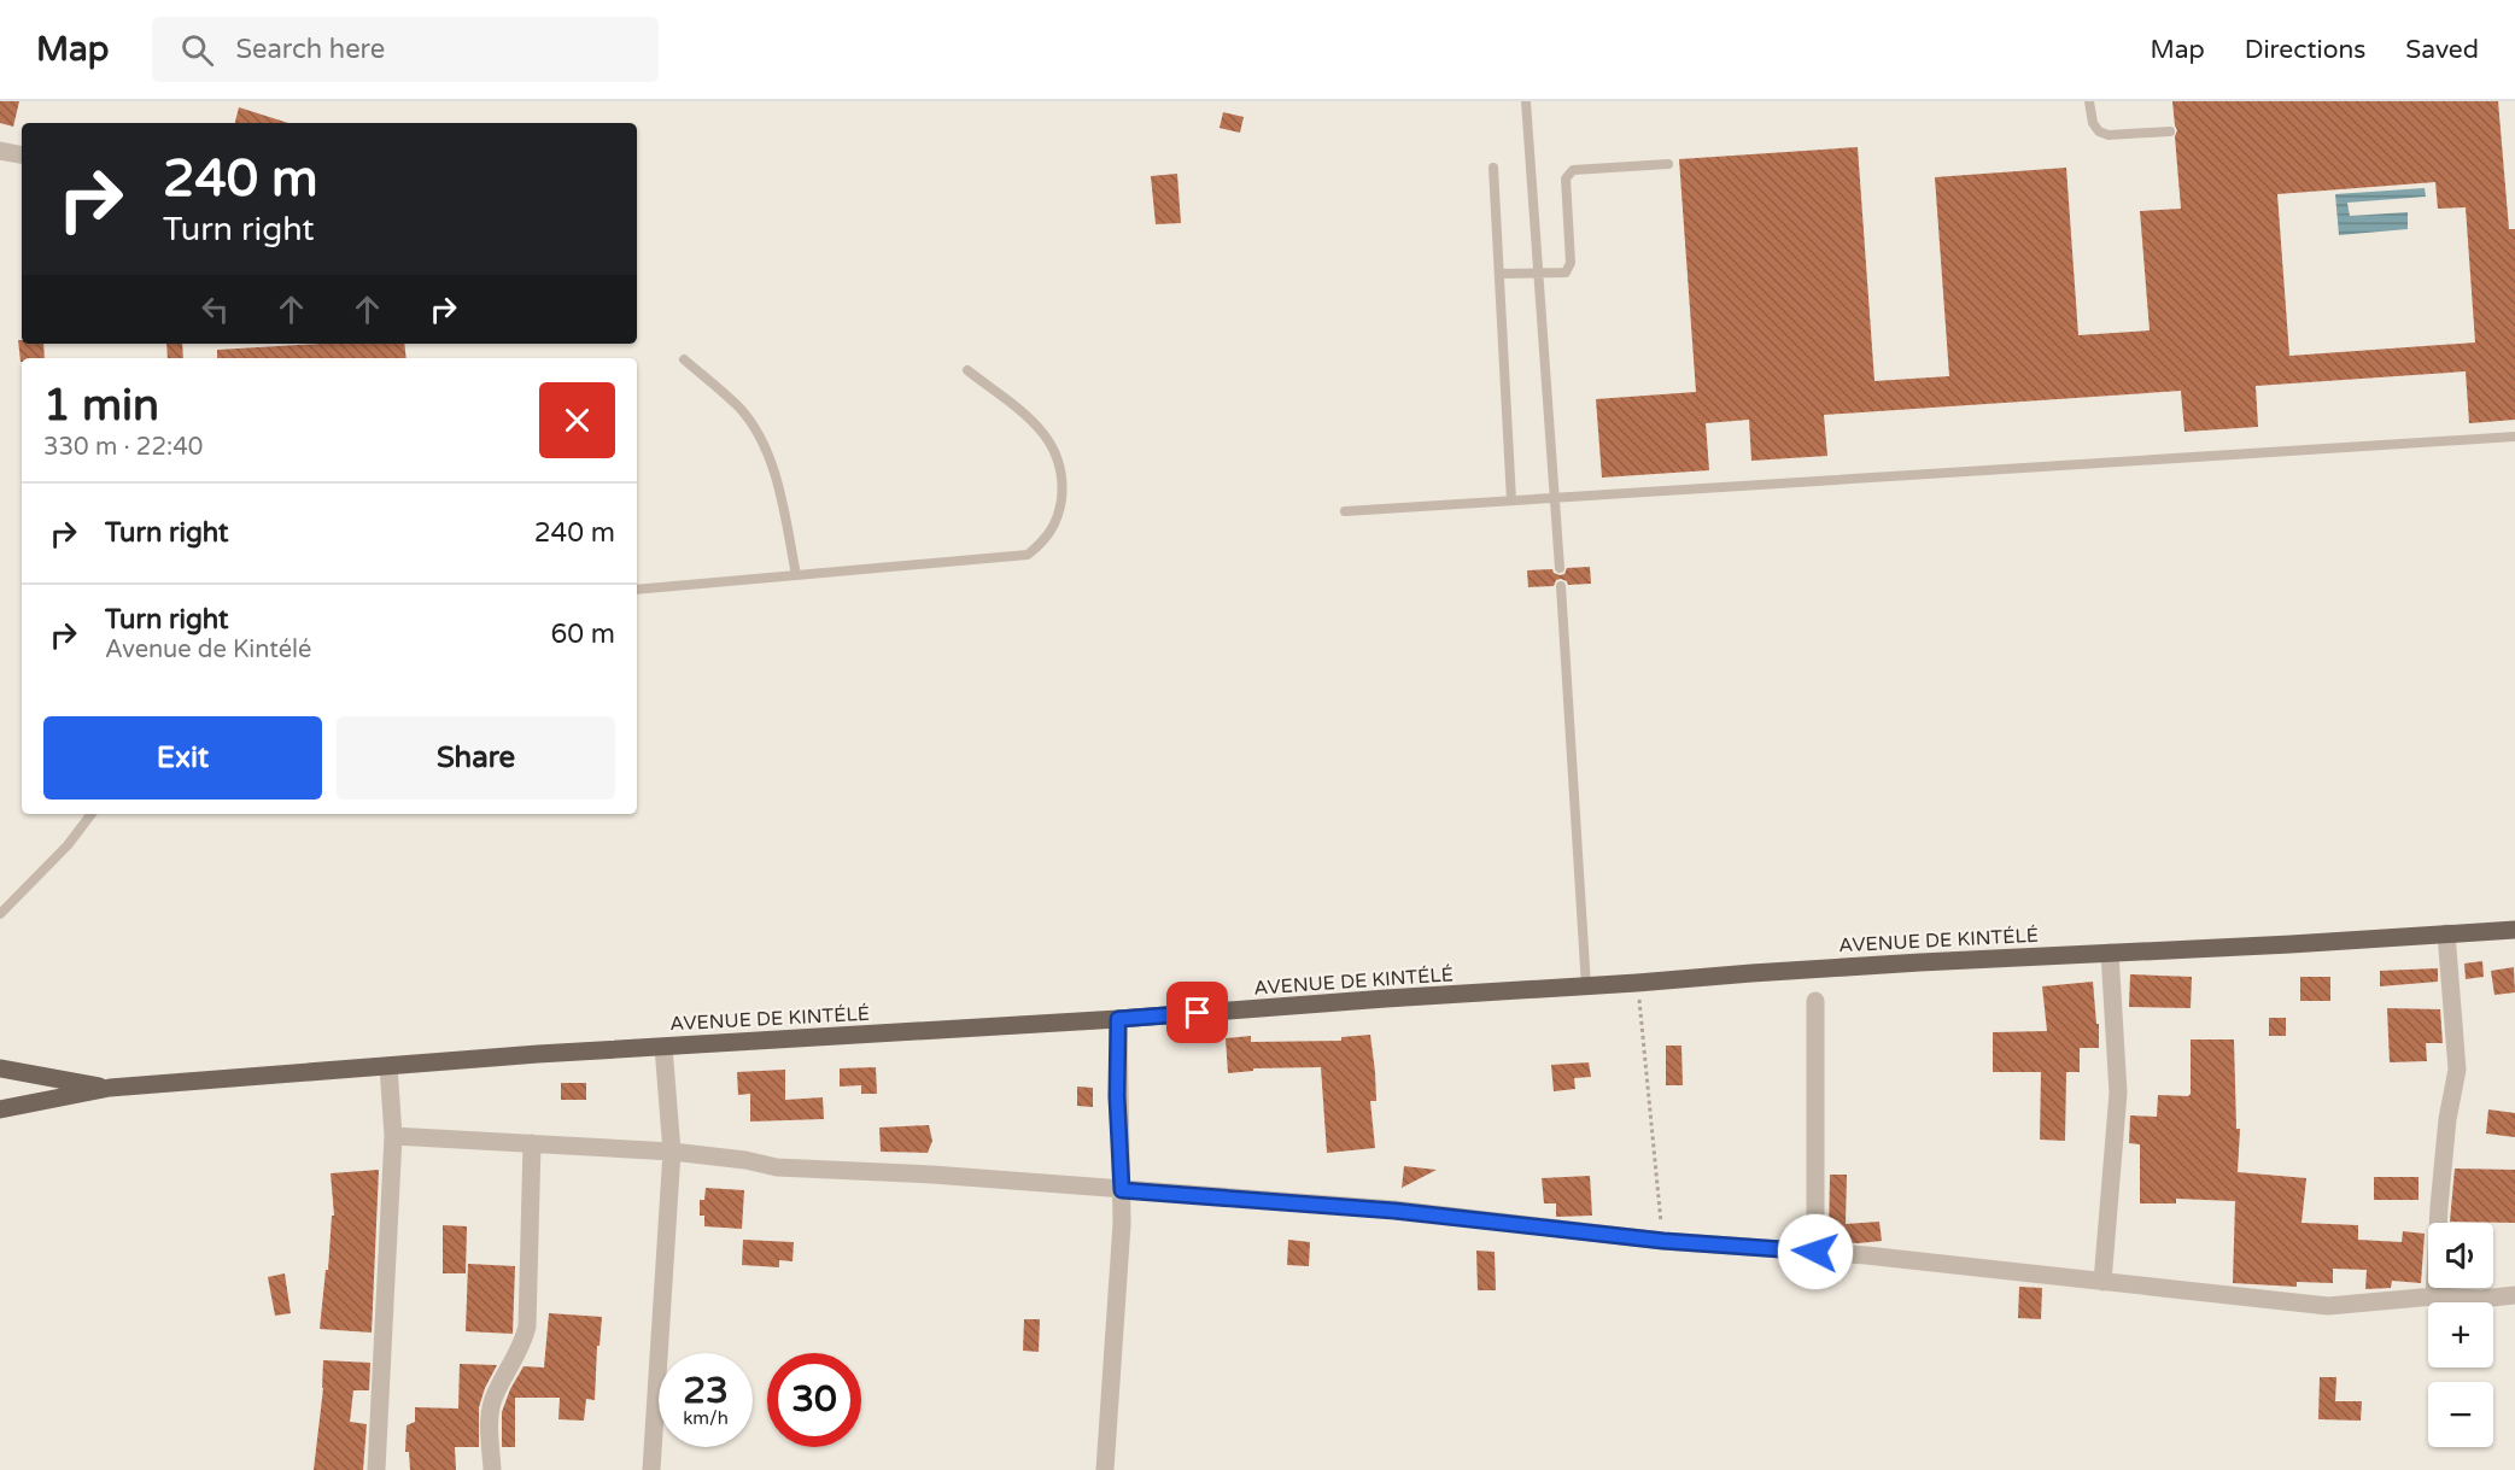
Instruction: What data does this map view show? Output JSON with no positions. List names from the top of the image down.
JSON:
{
  "streets": {
    "main road": ["AVENUE DE KINTÉLÉ"]
  },
  "page": {
    "header": "Map",
    "search": "Search here",
    "nav": ["Map", "Directions", "Saved"],
    "turn": ["240 m", "Turn right"],
    "heading": ["1 min", "330 m · 22:40"],
    "list": [
      {
        "name": "Turn right",
        "value": "240 m"
      },
      {
        "name": "Turn right",
        "note": "Avenue de Kintélé",
        "value": "60 m"
      }
    ],
    "buttons": ["Exit", "Share"],
    "map_buttons": ["+", "−"],
    "speed": "23 km/h",
    "limit": "30"
  }
}
